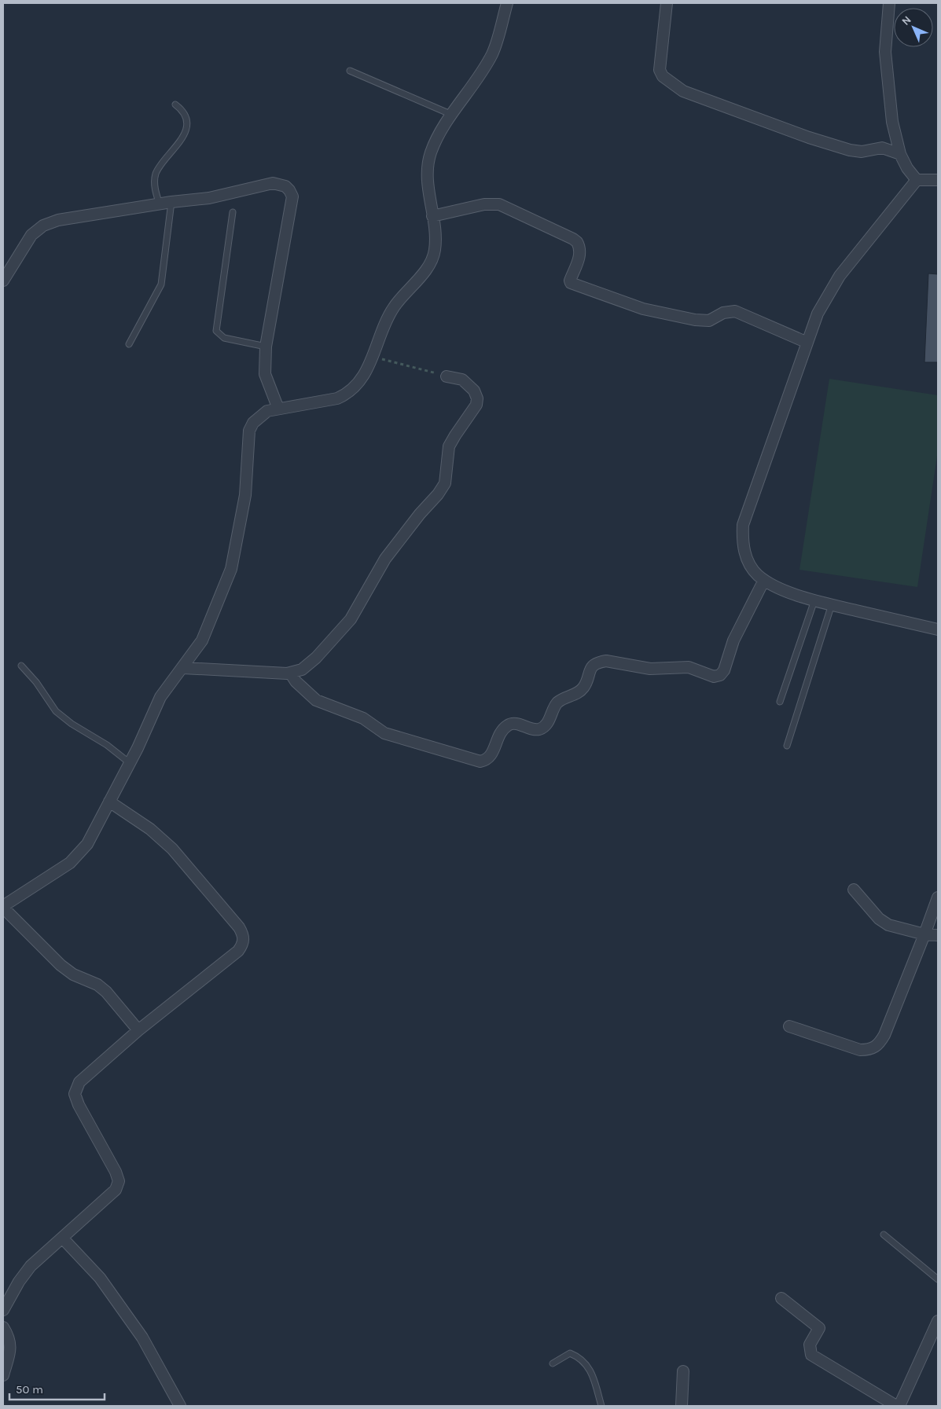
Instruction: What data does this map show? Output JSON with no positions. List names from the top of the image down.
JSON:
{
  "scale_bar": "50 m",
  "north": "top left"
}
